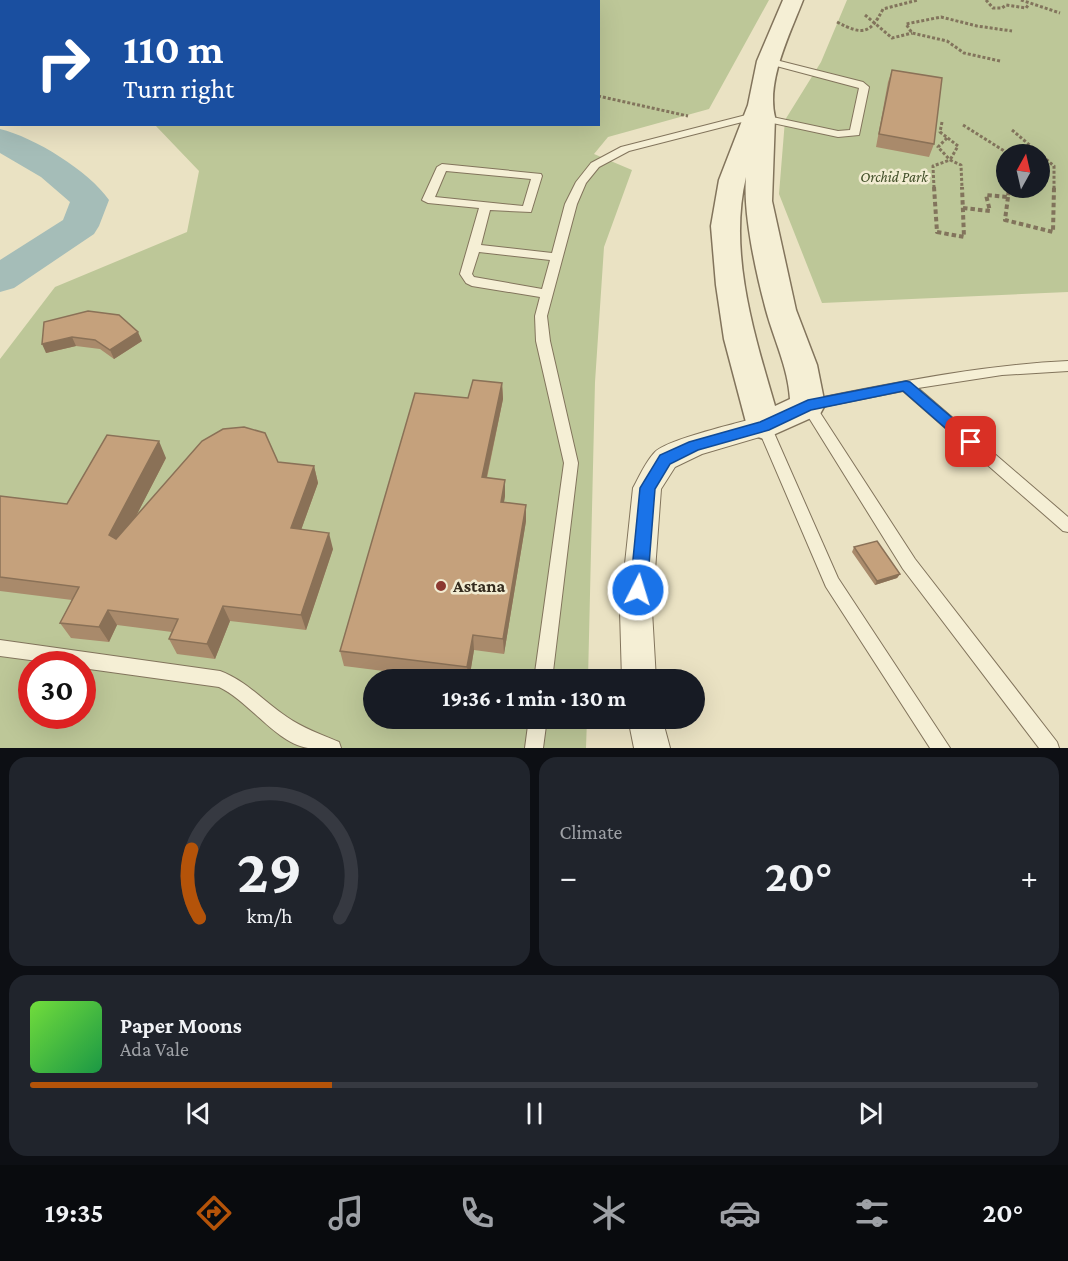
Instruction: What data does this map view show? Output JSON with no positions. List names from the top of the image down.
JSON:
{
  "parks": ["Orchid Park"],
  "places": ["Astana"],
  "north": "top",
  "page": {
    "turn": ["110 m", "Turn right"],
    "limit": "30",
    "trip": "19:36 · 1 min · 130 m",
    "tile": "Climate",
    "heat": ["−", "20°", "+"],
    "song": ["Paper Moons", "Ada Vale"],
    "tabs": ["19:35", "20°"],
    "gauge": ["29", "km/h"]
  }
}
